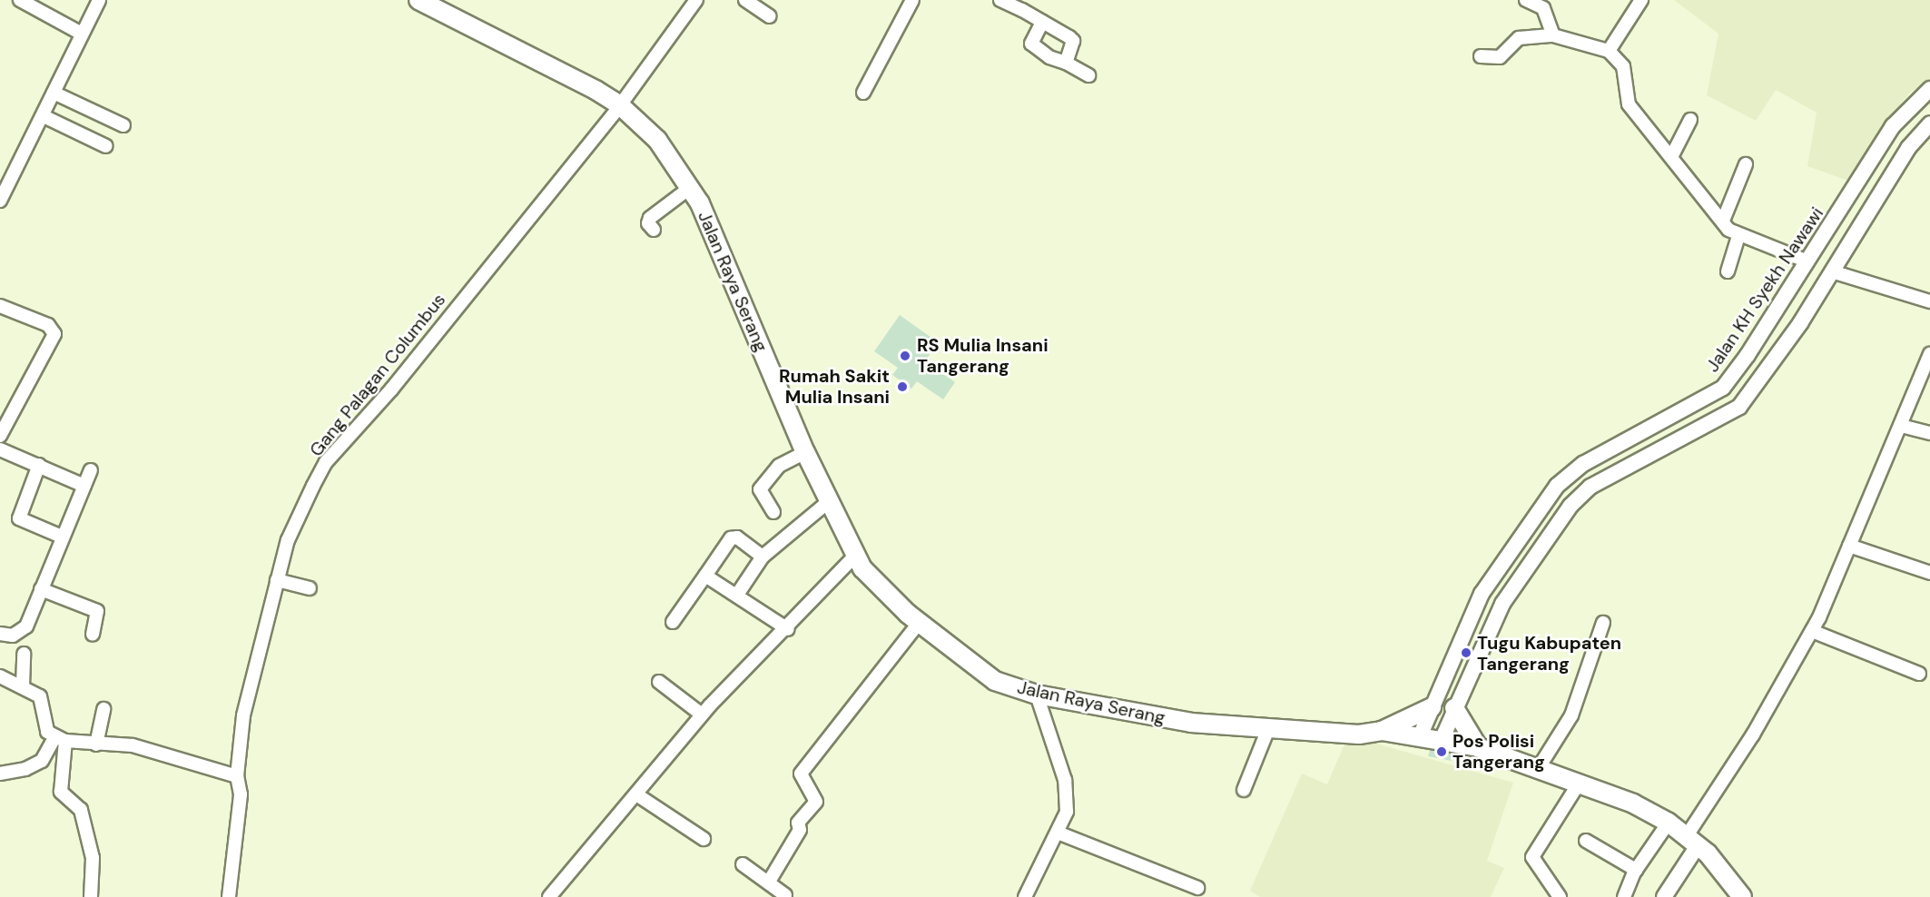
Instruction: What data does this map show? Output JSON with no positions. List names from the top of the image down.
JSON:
{
  "streets": {
    "highway": ["Jalan Raya Serang"],
    "main road": ["Jalan KH Syekh Nawawi"],
    "street": ["Gang Palagan Columbus"]
  },
  "crossings": [
    ["Jalan Raya Serang", "Jalan KH Syekh Nawawi"],
    ["Jalan Raya Serang", "Gang Palagan Columbus"]
  ],
  "places": [
    "RS Mulia Insani Tangerang",
    "Rumah Sakit Mulia Insani",
    "Tugu Kabupaten Tangerang",
    "Pos Polisi Tangerang"
  ]
}
